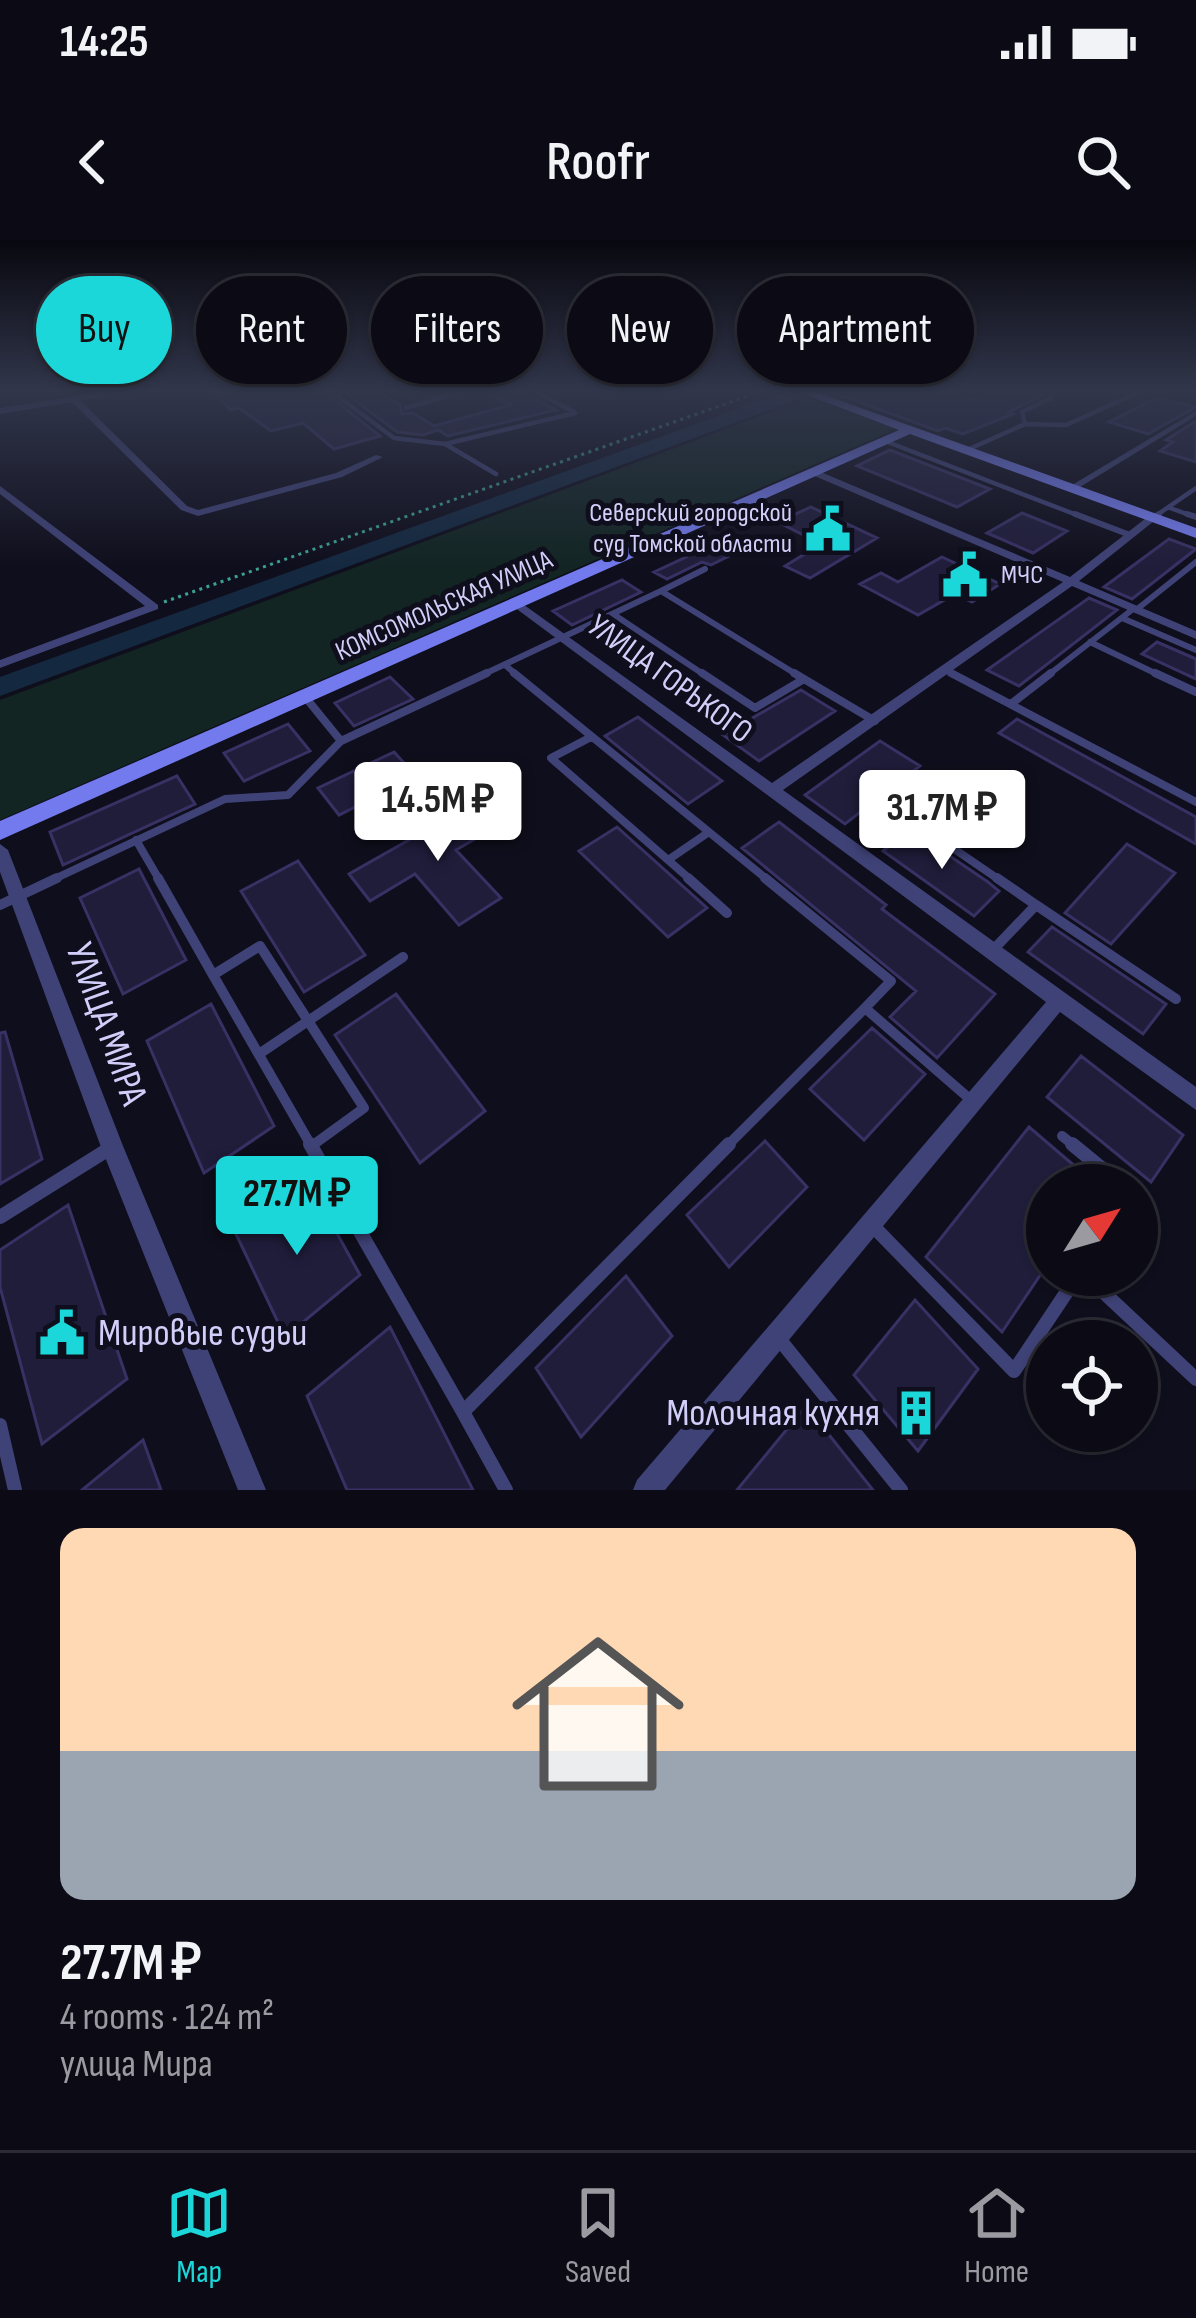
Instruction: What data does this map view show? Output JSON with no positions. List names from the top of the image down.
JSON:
{
  "streets": {
    "main road": ["КОМСОМОЛЬСКАЯ УЛИЦА"],
    "street": ["УЛИЦА ГОРЬКОГО", "УЛИЦА МИРА"]
  },
  "crossings": [
    ["КОМСОМОЛЬСКАЯ УЛИЦА", "УЛИЦА ГОРЬКОГО"]
  ],
  "places": {
    "public building": ["Северский городской суд Томской области", "МЧС", "Мировые судьи"],
    "building": ["Молочная кухня"]
  },
  "north": "top right",
  "page": {
    "status": "14:25",
    "header": "Roofr",
    "chip": [
      "Buy",
      "Rent",
      "Filters",
      "New",
      "Apartment"
    ],
    "price": ["14.5M ₽", "31.7M ₽", "27.7M ₽"],
    "list": [
      {
        "name": "27.7M ₽",
        "note": "4 rooms · 124 m² · улица Мира"
      }
    ],
    "tabs": ["Map", "Saved", "Home"]
  }
}
